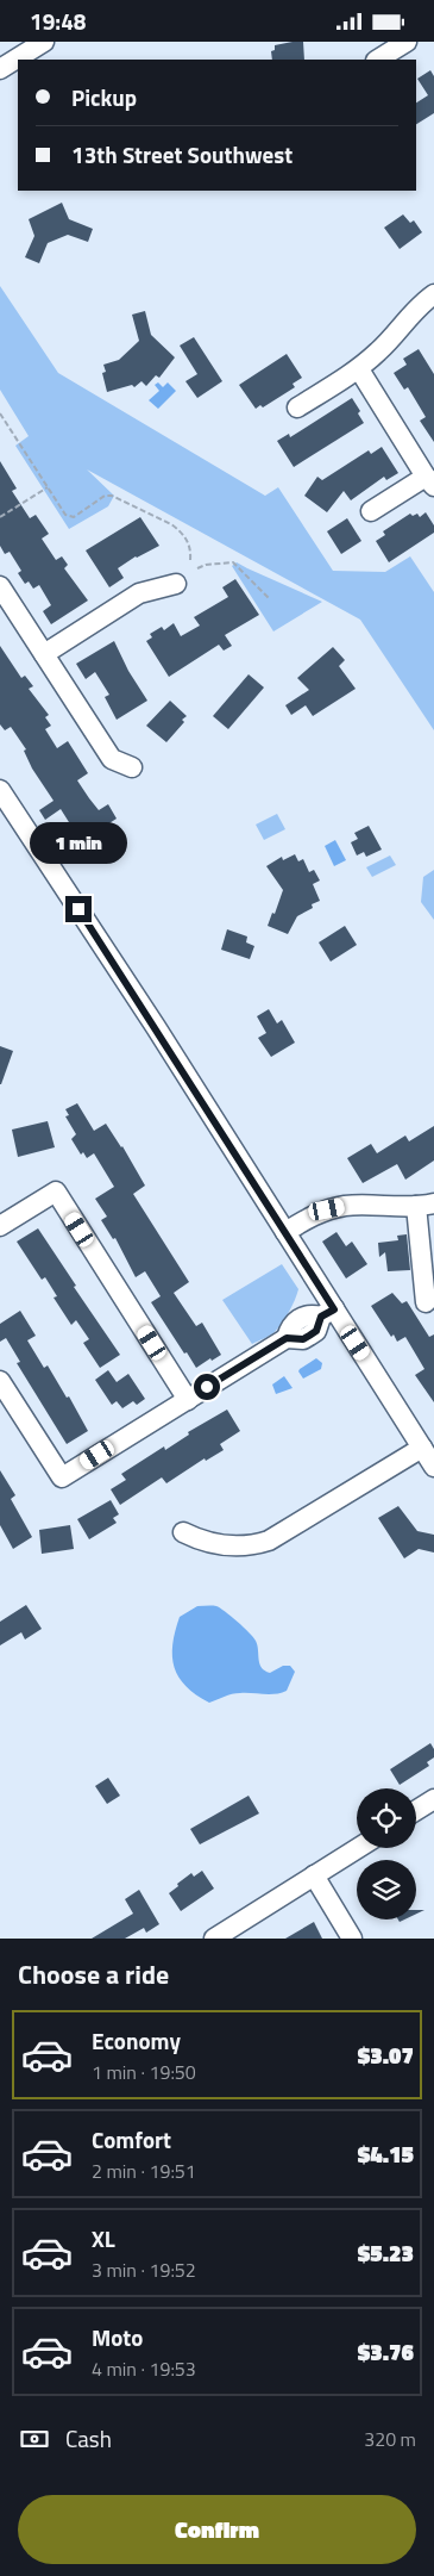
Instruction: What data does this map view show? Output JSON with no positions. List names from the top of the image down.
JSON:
{
  "page": {
    "status": "19:48",
    "banner": ["Pickup", "13th Street Southwest"],
    "bubble": "1 min",
    "heading": "Choose a ride",
    "list": [
      {
        "name": "Economy",
        "note": "1 min · 19:50",
        "value": "$3.07"
      },
      {
        "name": "Comfort",
        "note": "2 min · 19:51",
        "value": "$4.15"
      },
      {
        "name": "XL",
        "note": "3 min · 19:52",
        "value": "$5.23"
      },
      {
        "name": "Moto",
        "note": "4 min · 19:53",
        "value": "$3.76"
      }
    ],
    "pay": ["Cash", "320 m"],
    "buttons": "Confirm"
  }
}
